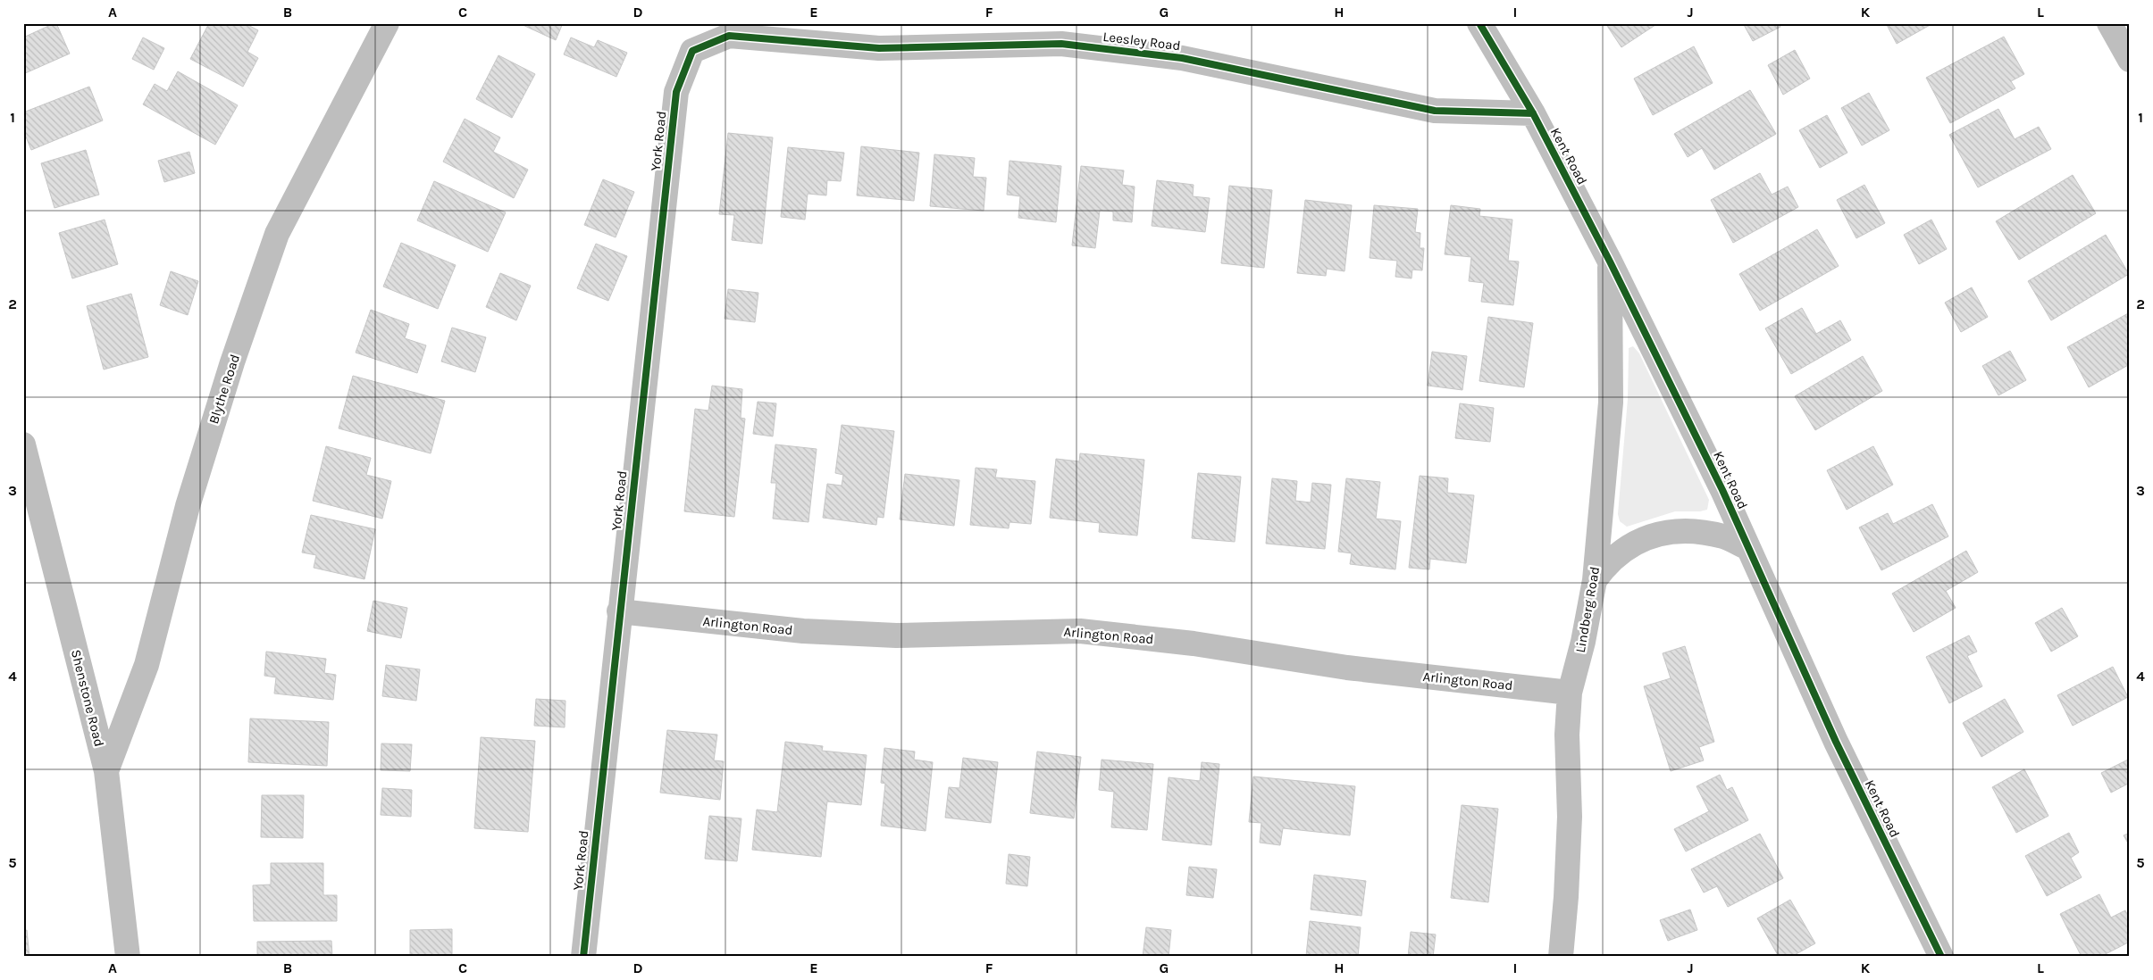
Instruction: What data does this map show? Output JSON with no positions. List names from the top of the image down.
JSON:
{
  "streets": {
    "street": [
      "Leesley Road",
      "York Road",
      "Kent Road",
      "Blythe Road",
      "Lindberg Road",
      "Arlington Road",
      "Shenstone Road"
    ]
  },
  "crossings": [
    ["Leesley Road", "York Road"],
    ["Leesley Road", "Kent Road"],
    ["York Road", "Arlington Road"],
    ["Kent Road", "Lindberg Road"],
    ["Blythe Road", "Shenstone Road"],
    ["Lindberg Road", "Arlington Road"]
  ],
  "grid": {
    "columns": [
      "A",
      "B",
      "C",
      "D",
      "E",
      "F",
      "G",
      "H",
      "I",
      "J",
      "K",
      "L"
    ],
    "rows": [
      "1",
      "2",
      "3",
      "4",
      "5"
    ]
  }
}
